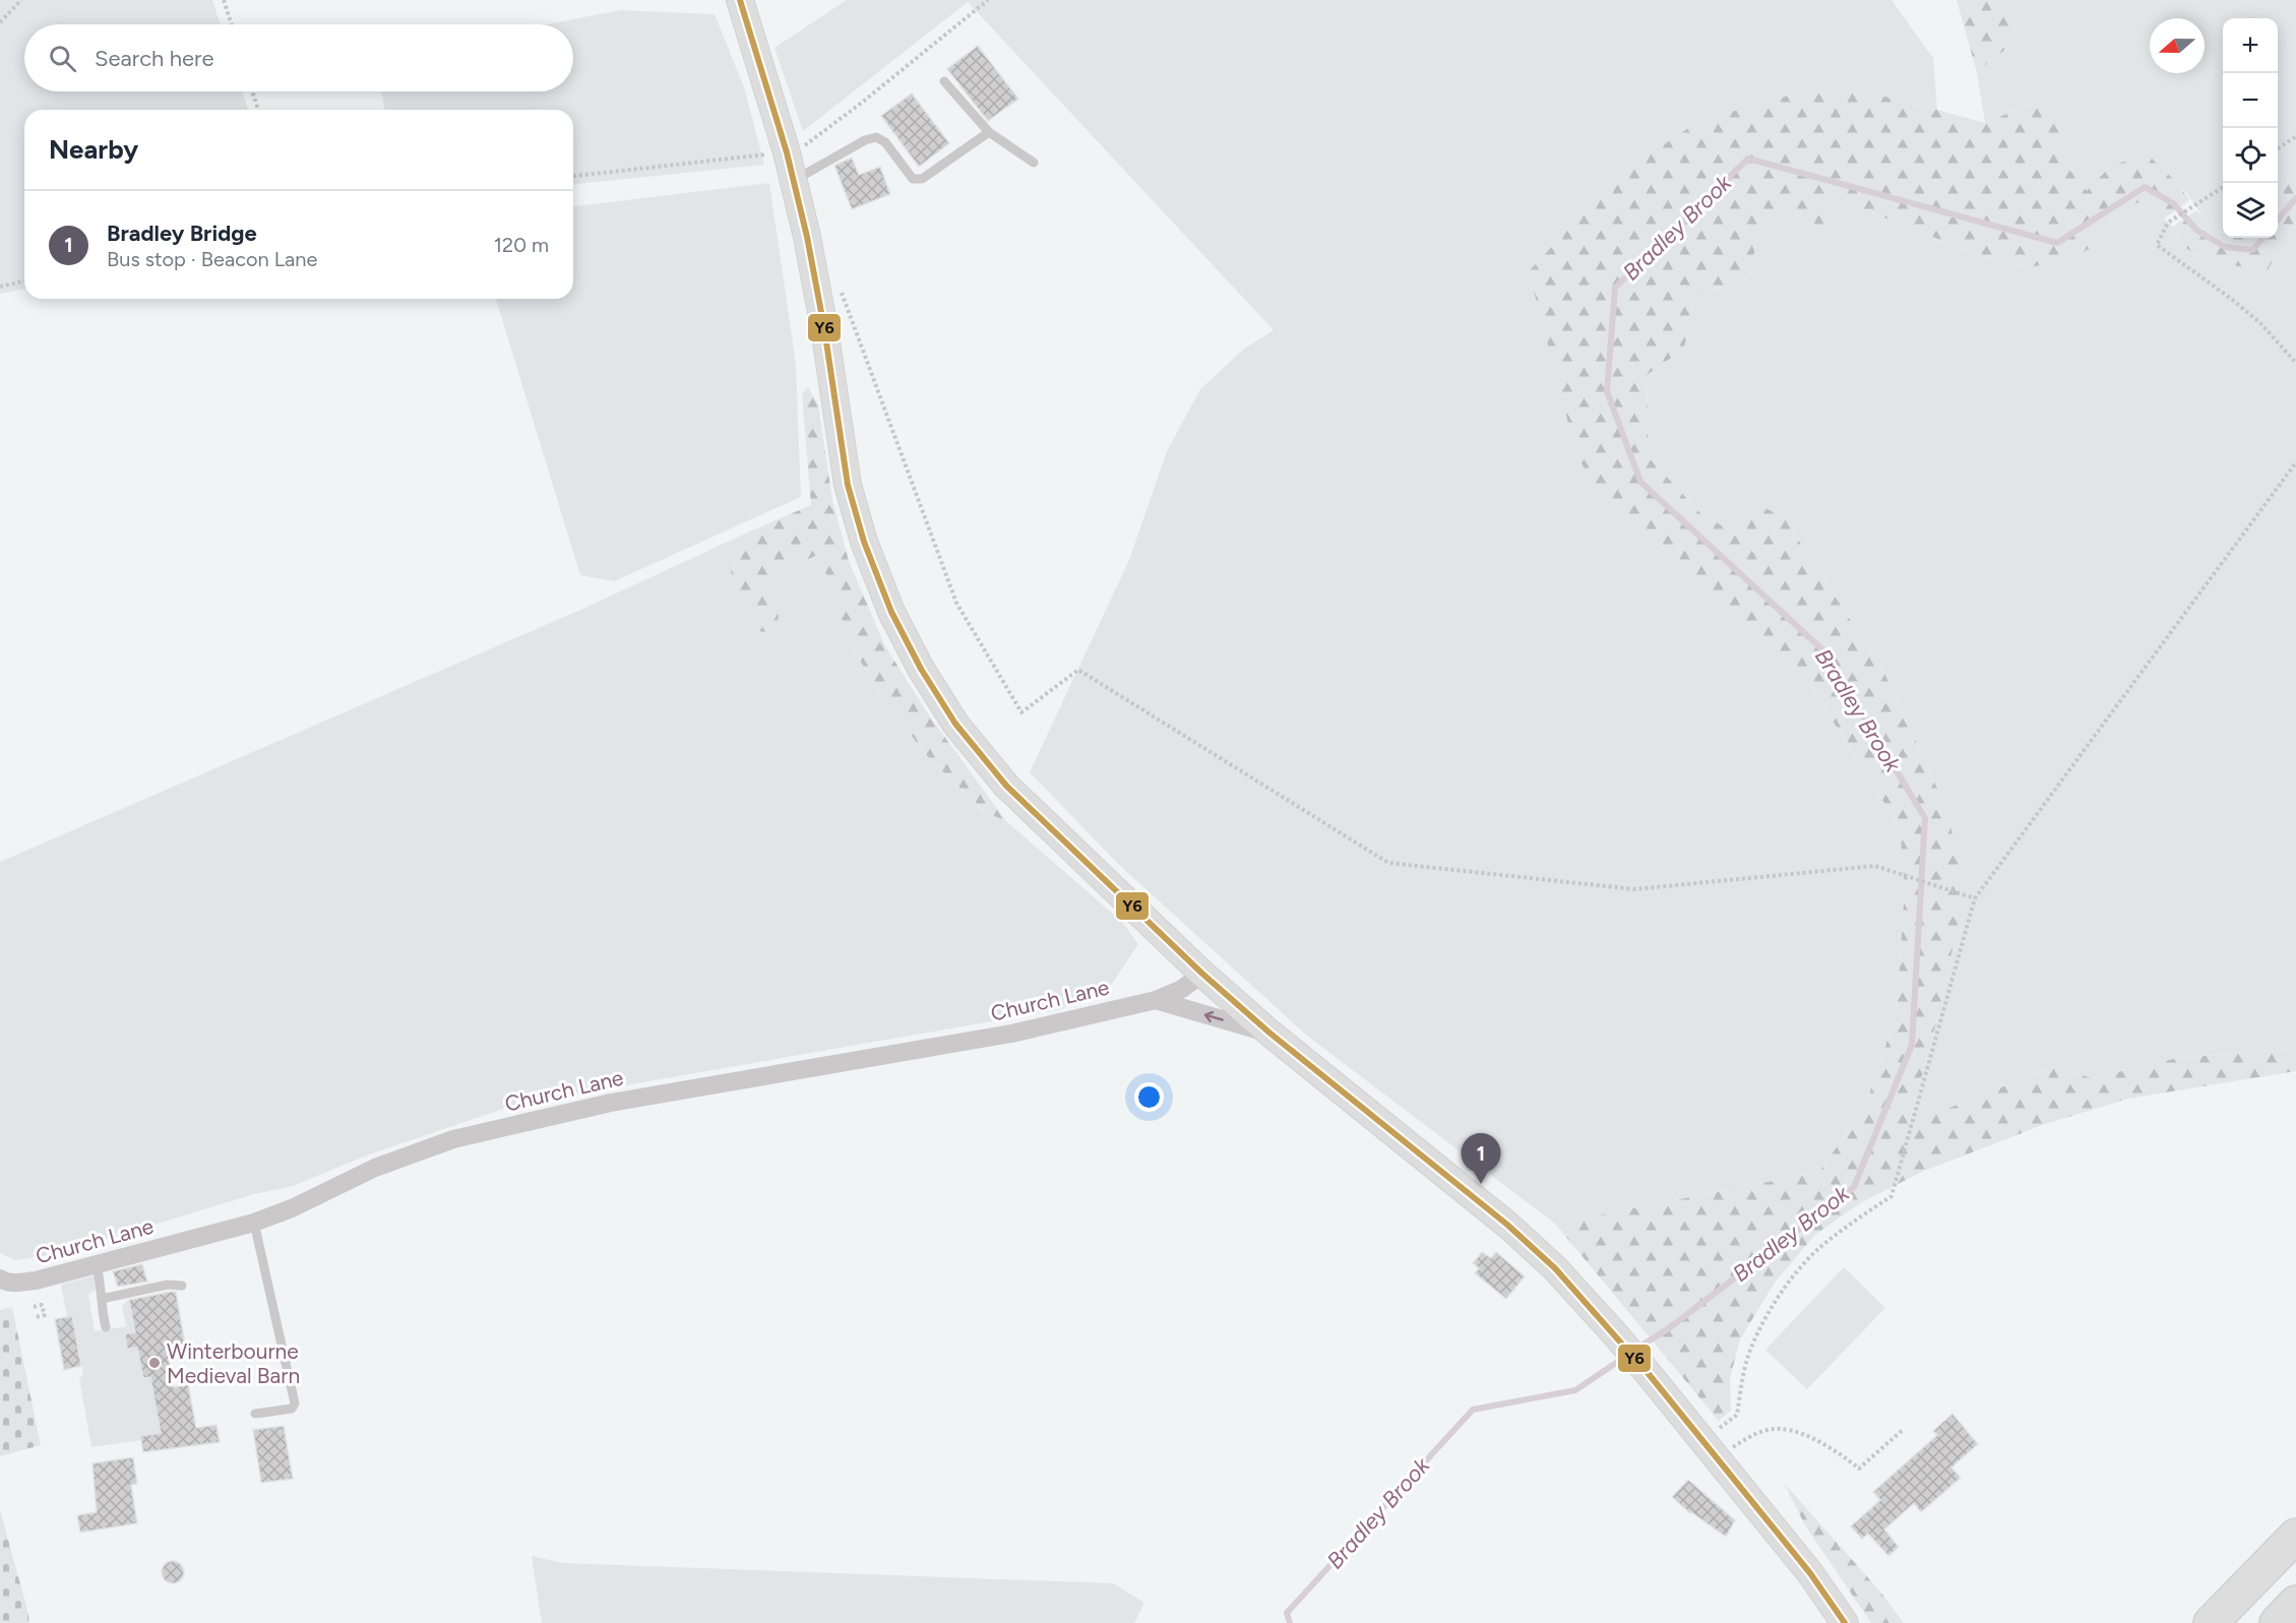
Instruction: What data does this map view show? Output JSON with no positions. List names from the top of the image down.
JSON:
{
  "streets": {
    "street": ["Church Lane"]
  },
  "water": ["Bradley Brook"],
  "places": ["Winterbourne Medieval Barn"],
  "lines": ["transit line Y6"],
  "north": "left",
  "page": {
    "map_buttons": ["+", "−"],
    "search": "Search here",
    "heading": "Nearby",
    "list": [
      {
        "mark": "1",
        "name": "Bradley Bridge",
        "note": "Bus stop · Beacon Lane",
        "value": "120 m"
      }
    ],
    "pins": "1"
  }
}
